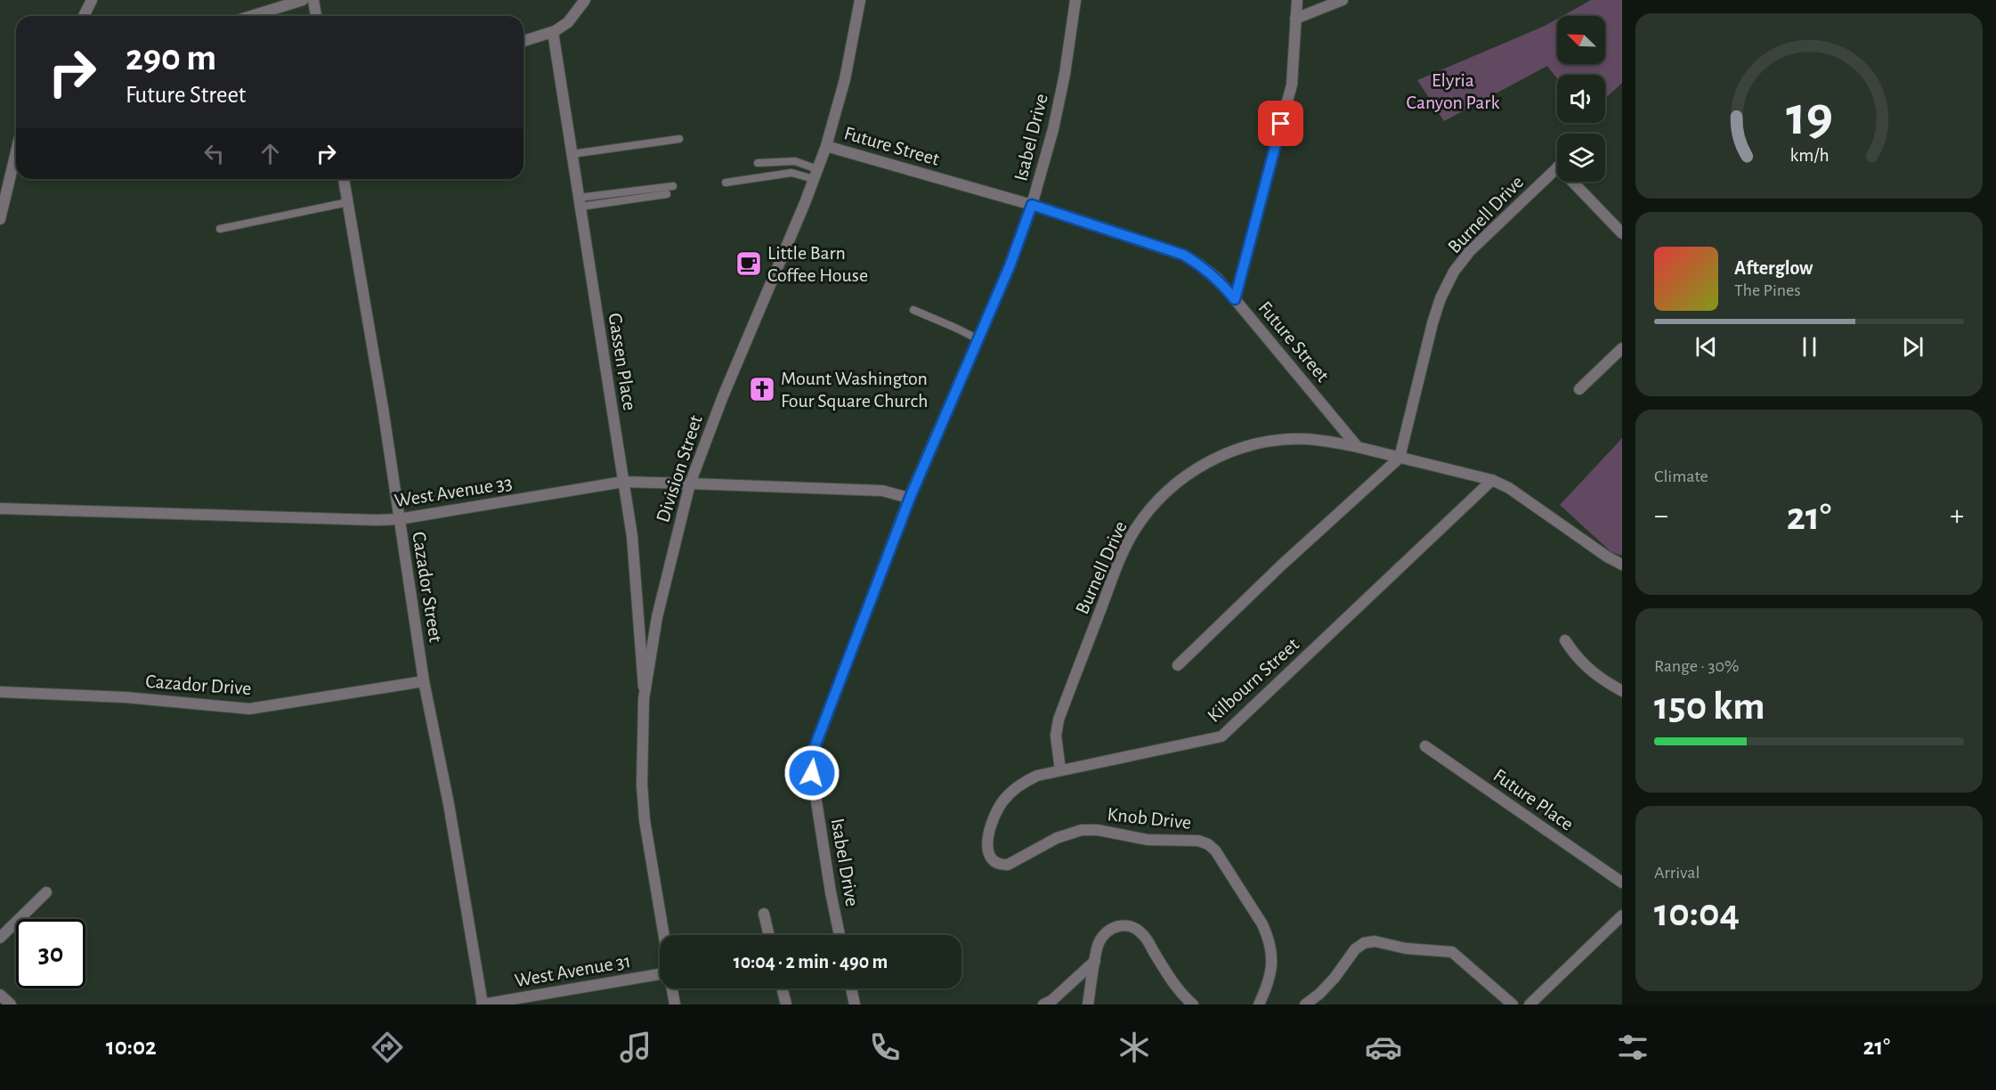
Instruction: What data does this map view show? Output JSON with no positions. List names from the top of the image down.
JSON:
{
  "streets": {
    "street": [
      "Isabel Drive",
      "Future Street",
      "Burnell Drive",
      "Gassen Place",
      "Division Street",
      "West Avenue 33",
      "Cazador Street",
      "Kilbourn Street",
      "Cazador Drive",
      "Future Place",
      "Knob Drive",
      "West Avenue 31"
    ]
  },
  "crossings": [
    ["Isabel Drive", "Future Street"],
    ["Isabel Drive", "West Avenue 33"],
    ["Future Street", "Burnell Drive"],
    ["Future Street", "Division Street"],
    ["Burnell Drive", "Kilbourn Street"],
    ["Gassen Place", "Division Street"],
    ["Gassen Place", "West Avenue 33"],
    ["Division Street", "West Avenue 33"],
    ["West Avenue 33", "Cazador Street"],
    ["Cazador Street", "Cazador Drive"],
    ["Cazador Street", "West Avenue 31"],
    ["Kilbourn Street", "Knob Drive"]
  ],
  "parks": ["Elyria Canyon Park"],
  "places": {
    "cafe": ["Little Barn Coffee House"],
    "church": ["Mount Washington Four Square Church"]
  },
  "north": "top left",
  "page": {
    "turn": ["290 m", "Future Street"],
    "song": ["Afterglow", "The Pines"],
    "tile": [
      "Climate",
      ["Range · 30%", "150 km"],
      ["Arrival", "10:04"]
    ],
    "heat": ["−", "21°", "+"],
    "limit": "30",
    "trip": "10:04 · 2 min · 490 m",
    "tabs": ["10:02", "21°"],
    "gauge": ["19", "km/h"]
  }
}
